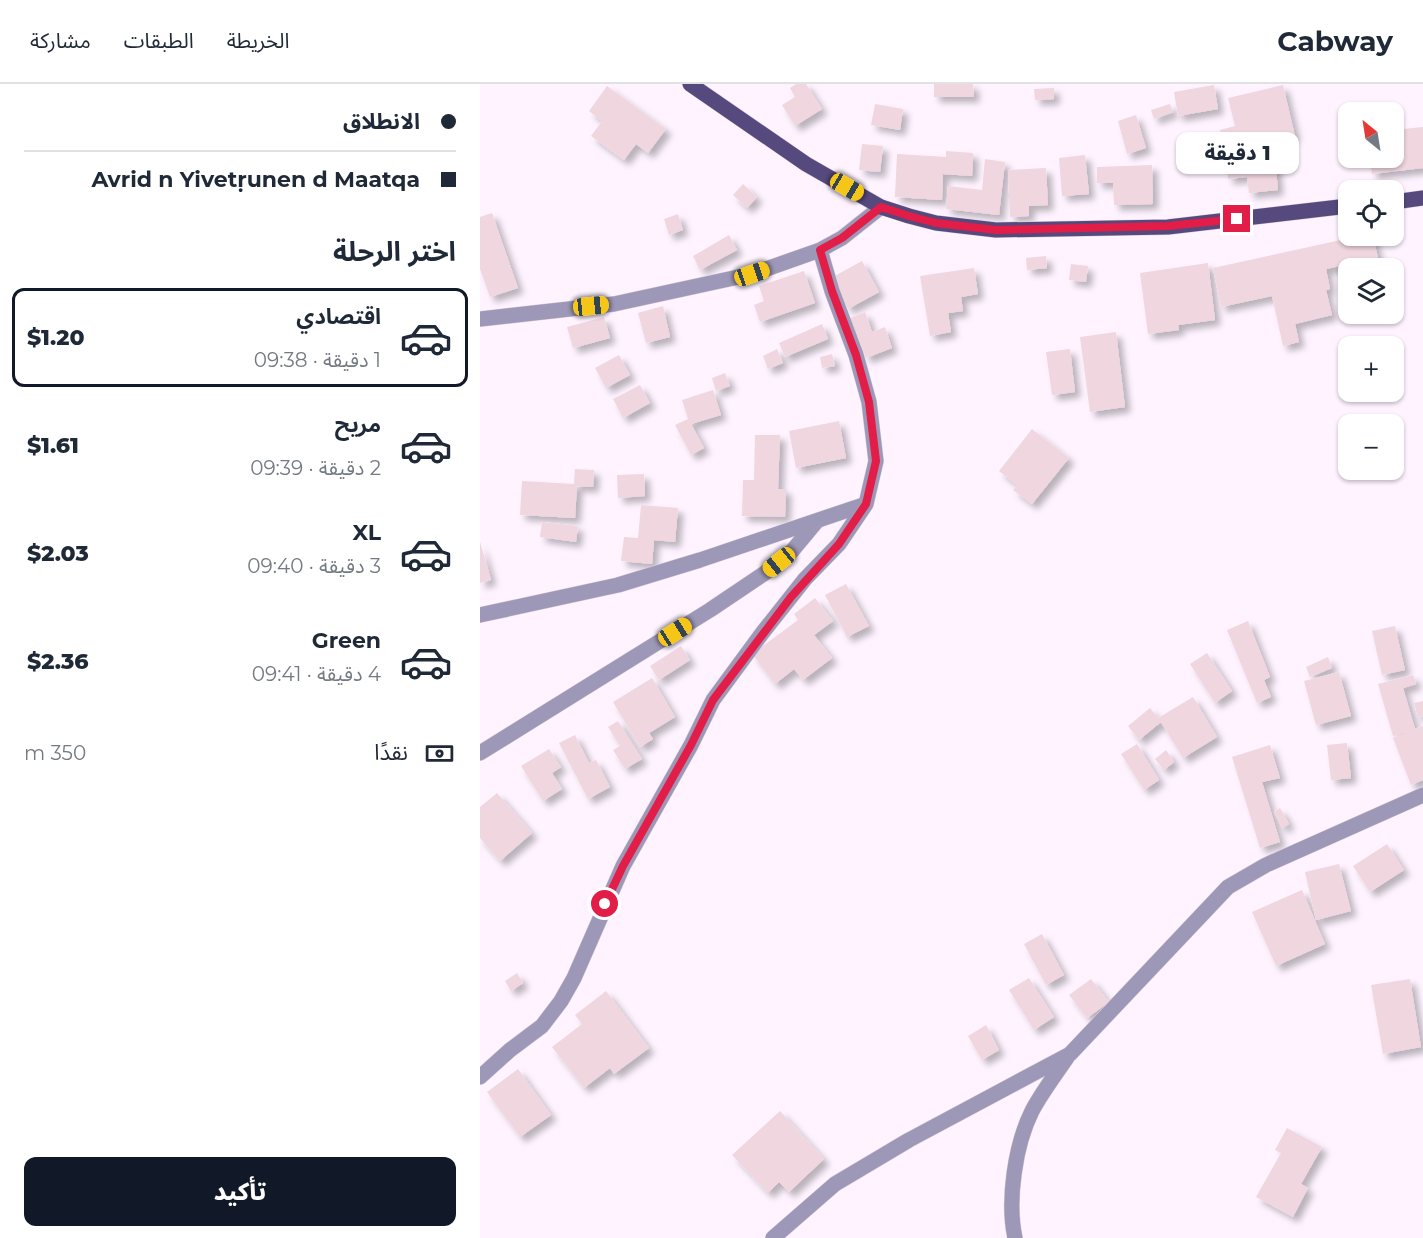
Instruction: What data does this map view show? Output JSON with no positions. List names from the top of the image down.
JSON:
{
  "north": "top left",
  "page": {
    "header": "Cabway",
    "nav": ["الخريطة", "الطبقات", "مشاركة"],
    "banner": ["الانطلاق", "Avrid n Yivetṛunen d Maatqa"],
    "map_buttons": ["+", "−"],
    "bubble": "1 دقيقة",
    "heading": "اختر الرحلة",
    "list": [
      {
        "name": "اقتصادي",
        "note": "1 دقيقة · 09:38",
        "value": "$1.20"
      },
      {
        "name": "مريح",
        "note": "2 دقيقة · 09:39",
        "value": "$1.61"
      },
      {
        "name": "XL",
        "note": "3 دقيقة · 09:40",
        "value": "$2.03"
      },
      {
        "name": "Green",
        "note": "4 دقيقة · 09:41",
        "value": "$2.36"
      }
    ],
    "pay": ["نقدًا", "350 m"],
    "buttons": "تأكيد"
  }
}
